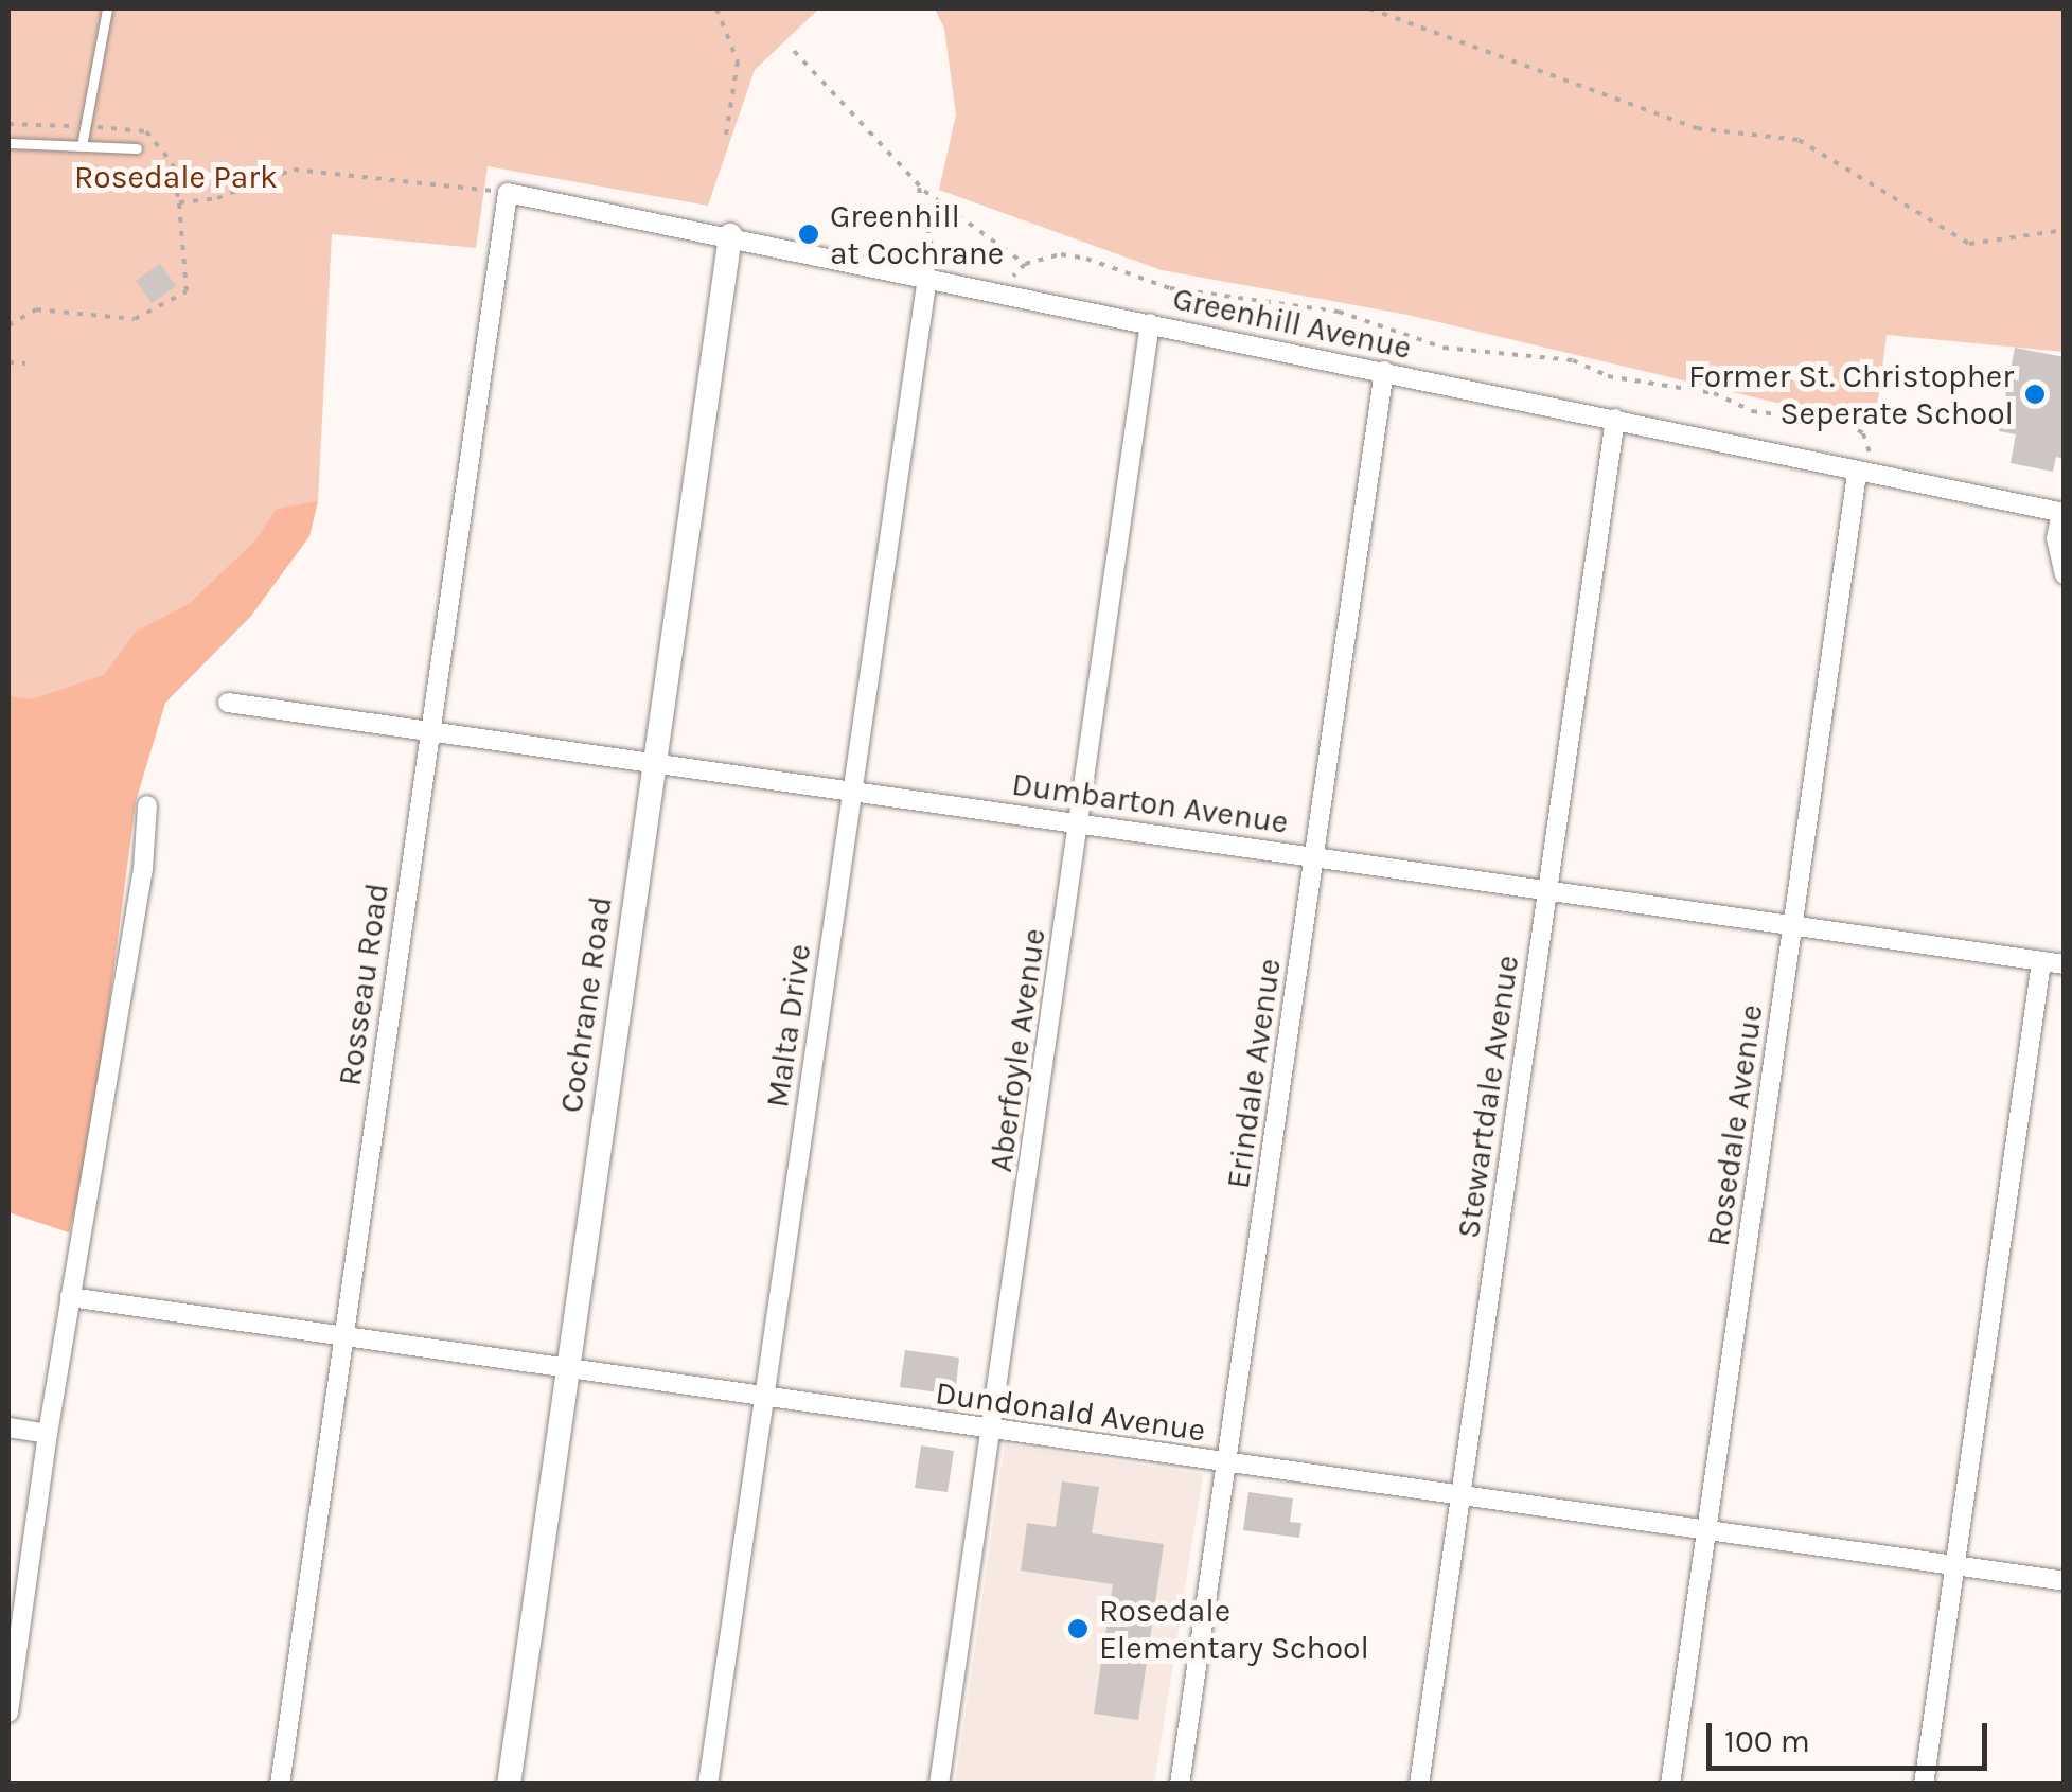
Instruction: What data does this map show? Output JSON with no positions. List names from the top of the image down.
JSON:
{
  "streets": {
    "street": [
      "Greenhill Avenue",
      "Dumbarton Avenue",
      "Rosseau Road",
      "Cochrane Road",
      "Malta Drive",
      "Aberfoyle Avenue",
      "Erindale Avenue",
      "Stewartdale Avenue",
      "Rosedale Avenue",
      "Dundonald Avenue"
    ]
  },
  "crossings": [
    ["Greenhill Avenue", "Rosseau Road"],
    ["Greenhill Avenue", "Cochrane Road"],
    ["Greenhill Avenue", "Malta Drive"],
    ["Greenhill Avenue", "Aberfoyle Avenue"],
    ["Greenhill Avenue", "Erindale Avenue"],
    ["Greenhill Avenue", "Stewartdale Avenue"],
    ["Greenhill Avenue", "Rosedale Avenue"],
    ["Dumbarton Avenue", "Rosseau Road"],
    ["Dumbarton Avenue", "Cochrane Road"],
    ["Dumbarton Avenue", "Malta Drive"],
    ["Dumbarton Avenue", "Aberfoyle Avenue"],
    ["Dumbarton Avenue", "Erindale Avenue"],
    ["Dumbarton Avenue", "Stewartdale Avenue"],
    ["Dumbarton Avenue", "Rosedale Avenue"],
    ["Rosseau Road", "Dundonald Avenue"],
    ["Cochrane Road", "Dundonald Avenue"],
    ["Malta Drive", "Dundonald Avenue"],
    ["Aberfoyle Avenue", "Dundonald Avenue"],
    ["Erindale Avenue", "Dundonald Avenue"],
    ["Stewartdale Avenue", "Dundonald Avenue"],
    ["Rosedale Avenue", "Dundonald Avenue"]
  ],
  "parks": ["Rosedale Park"],
  "places": ["Greenhill at Cochrane", "Former St. Christopher Seperate School", "Rosedale Elementary School"],
  "scale_bar": "100 m"
}
